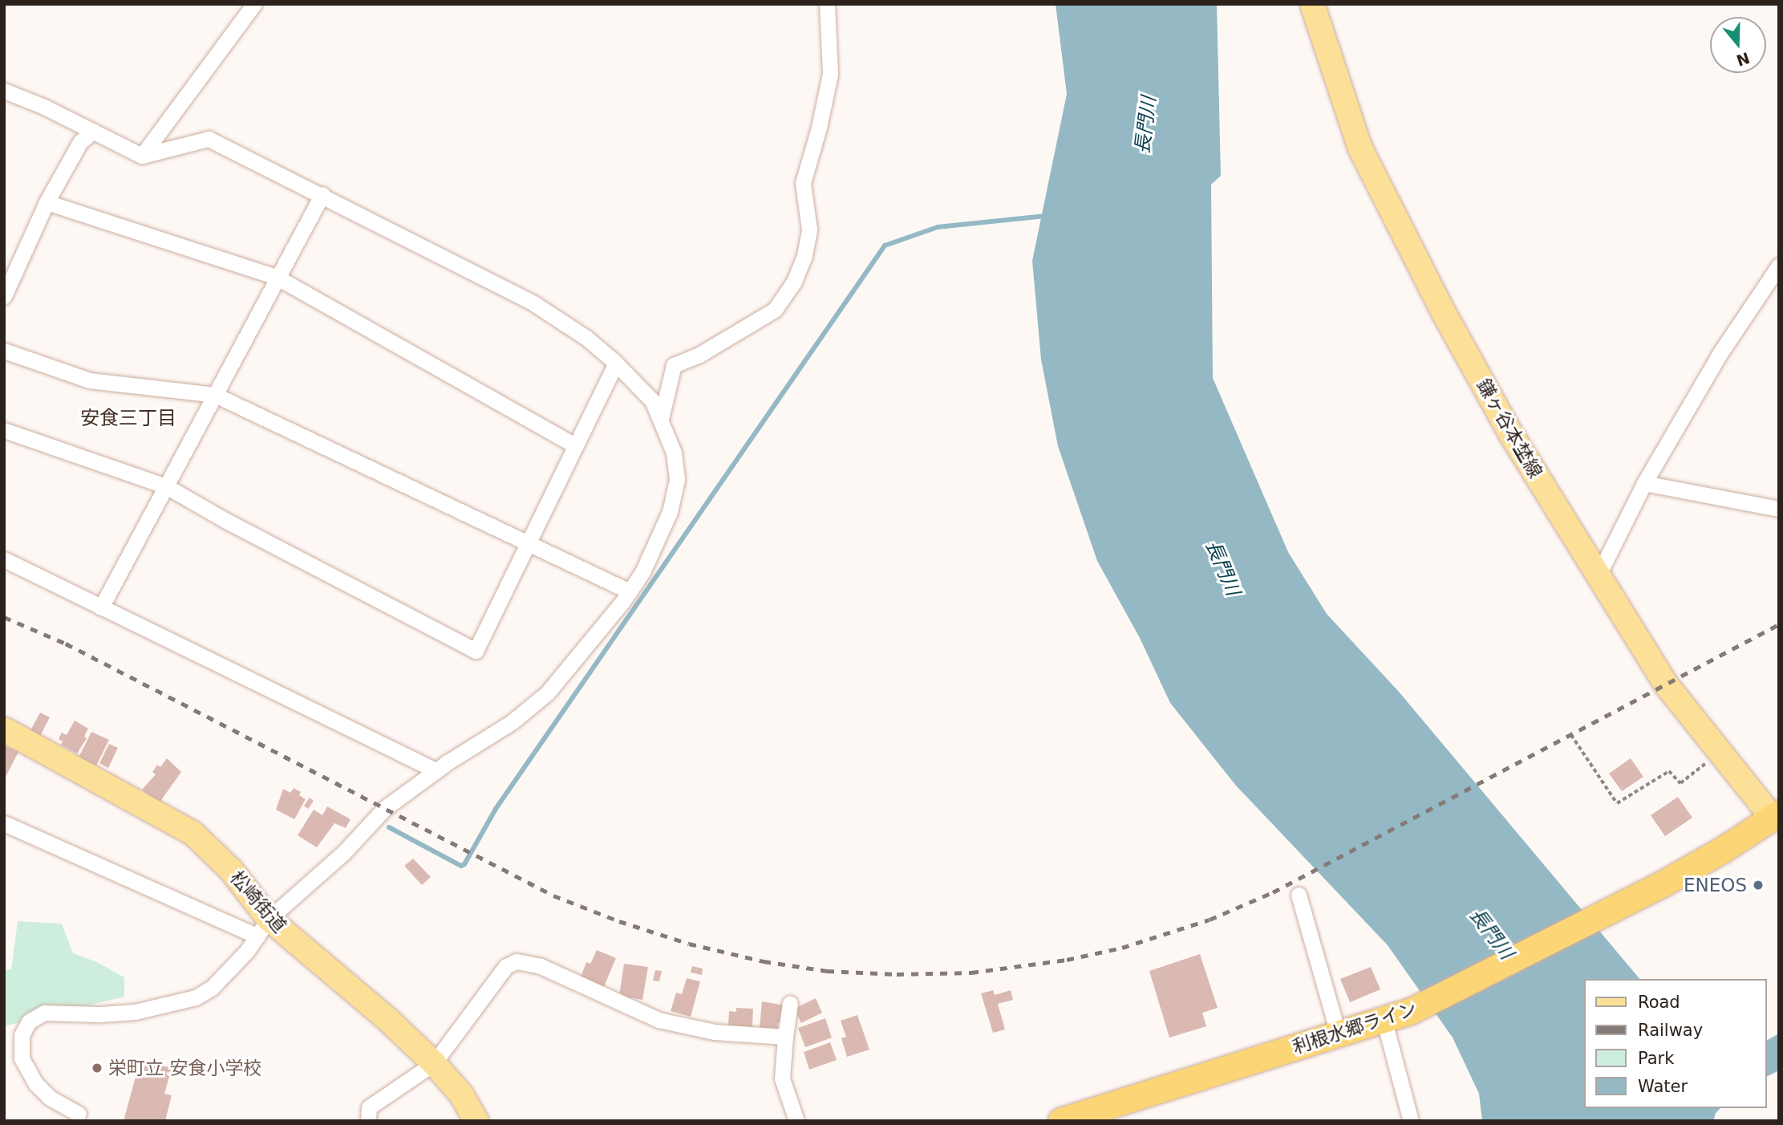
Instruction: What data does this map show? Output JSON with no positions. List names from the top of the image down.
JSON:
{
  "streets": {
    "highway": ["利根水郷ライン"],
    "main road": ["鎌ヶ谷本埜線", "松崎街道"]
  },
  "crossings": [
    ["鎌ヶ谷本埜線", "利根水郷ライン"]
  ],
  "districts": ["安食三丁目"],
  "water": ["長門川"],
  "places": ["ENEOS", "栄町立 安食小学校"],
  "legend": [
    "Road",
    "Railway",
    "Park",
    "Water"
  ],
  "north": "bottom"
}
